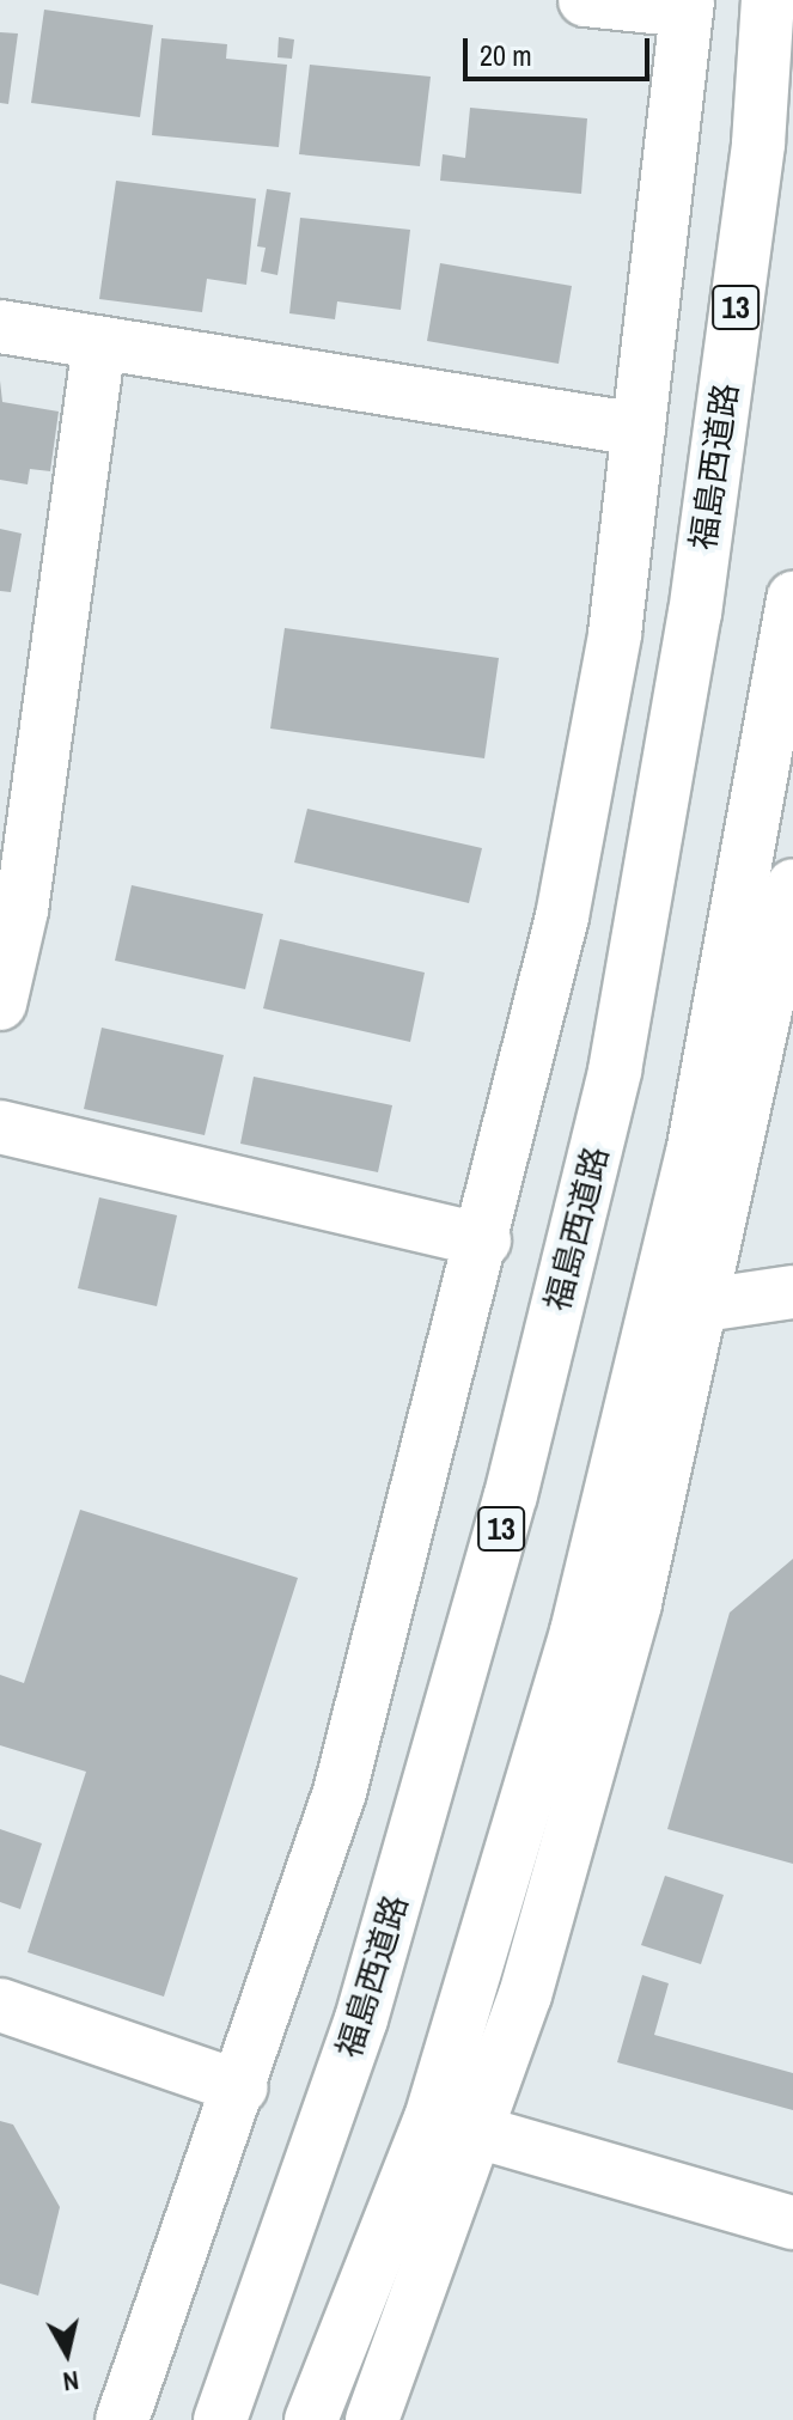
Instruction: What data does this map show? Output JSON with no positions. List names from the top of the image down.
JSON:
{
  "streets": {
    "main road": ["13", "福島西道路"]
  },
  "scale_bar": "20 m",
  "north": "bottom"
}
